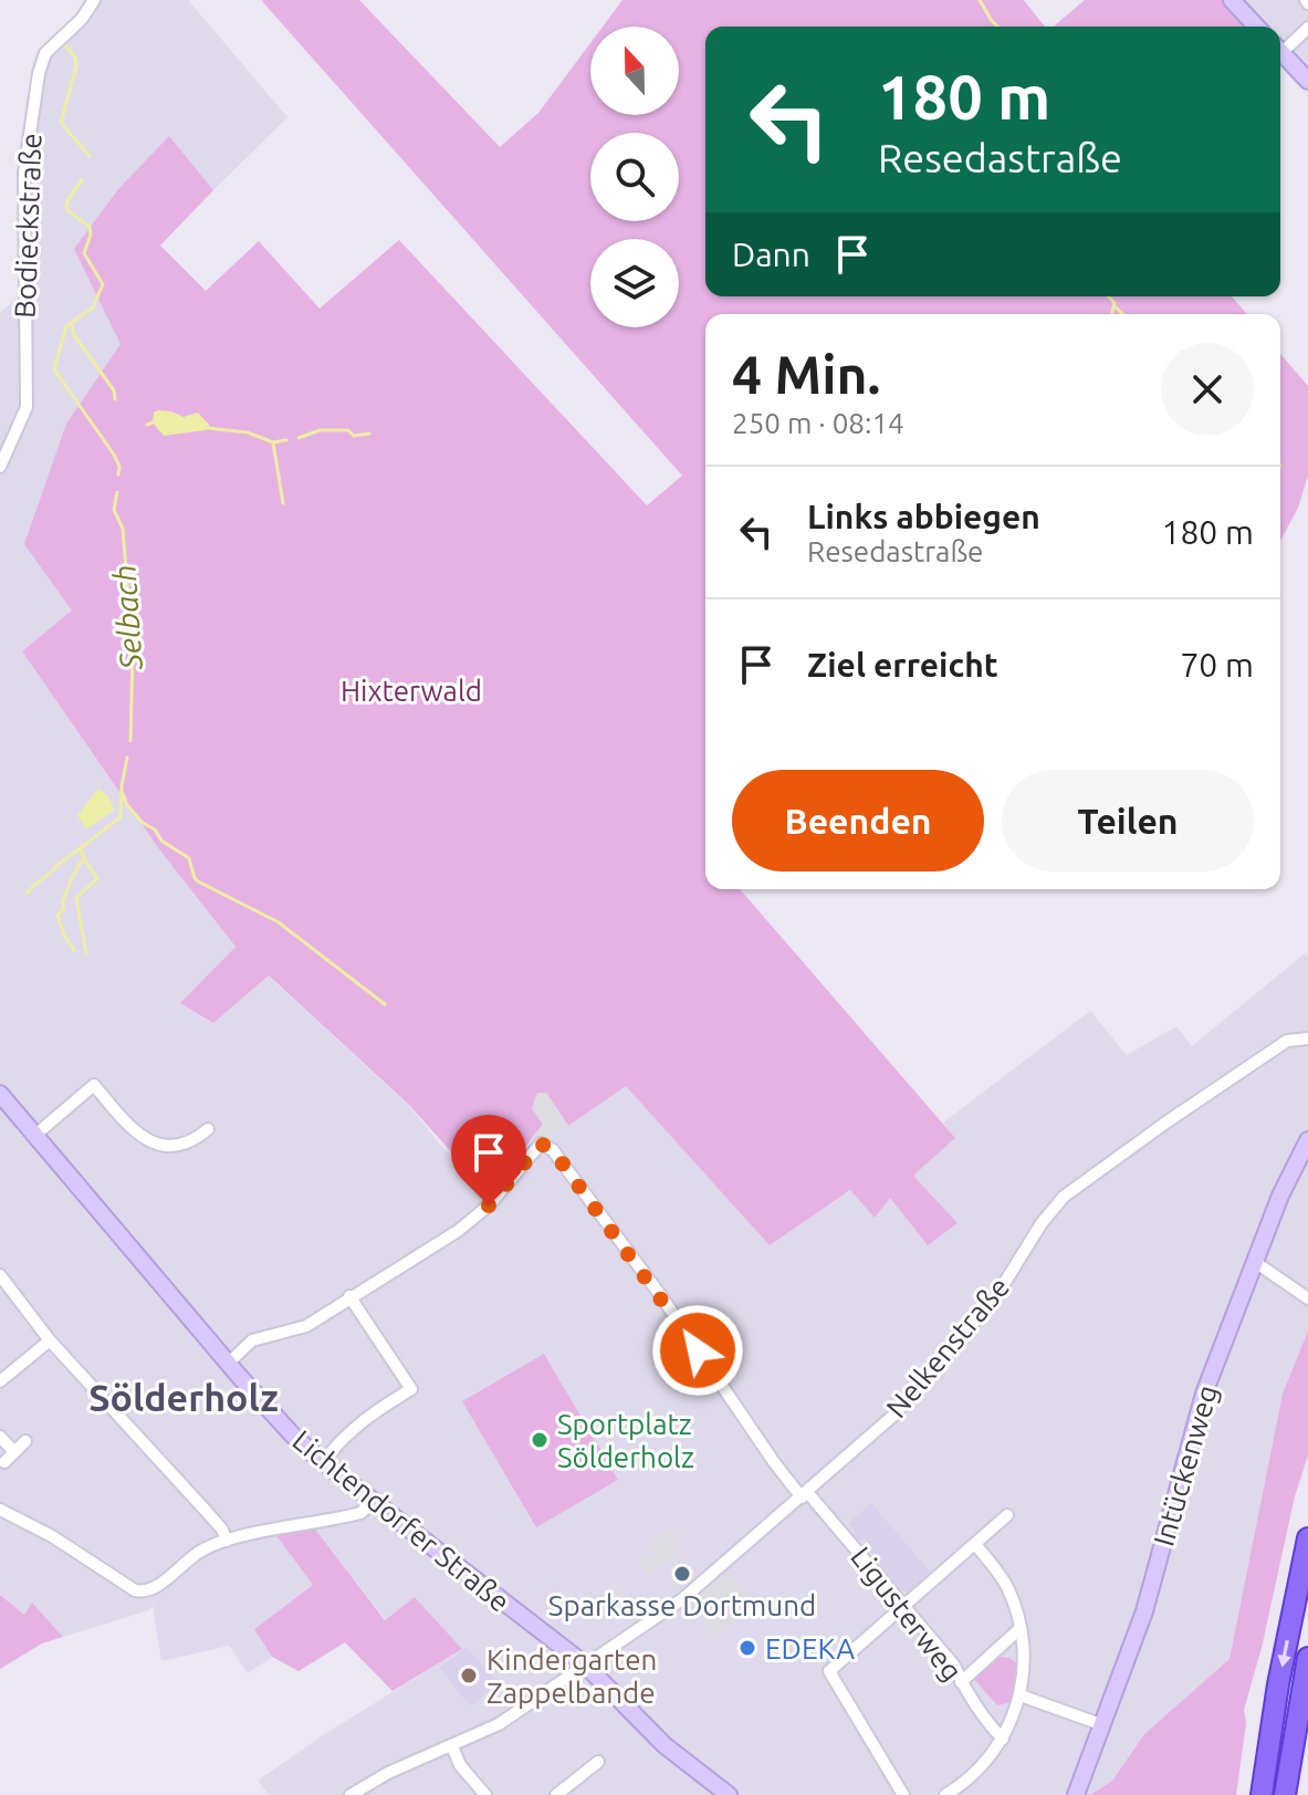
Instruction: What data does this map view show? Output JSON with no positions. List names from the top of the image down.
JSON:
{
  "streets": {
    "main road": ["Intückenweg", "Lichtendorfer Straße"],
    "street": ["Bodieckstraße", "Nelkenstraße", "Ligusterweg"]
  },
  "crossings": [
    ["Nelkenstraße", "Lichtendorfer Straße"],
    ["Nelkenstraße", "Ligusterweg"]
  ],
  "districts": ["Sölderholz"],
  "water": ["Selbach"],
  "parks": ["Hixterwald"],
  "places": [
    "Sportplatz Sölderholz",
    "Sparkasse Dortmund",
    "EDEKA",
    "Kindergarten Zappelbande"
  ],
  "north": "top",
  "page": {
    "turn": ["180 m", "Resedastraße"],
    "then": "Dann",
    "heading": ["4 Min.", "250 m · 08:14"],
    "list": [
      {
        "name": "Links abbiegen",
        "note": "Resedastraße",
        "value": "180 m"
      },
      {
        "name": "Ziel erreicht",
        "value": "70 m"
      }
    ],
    "buttons": ["Beenden", "Teilen"]
  }
}
